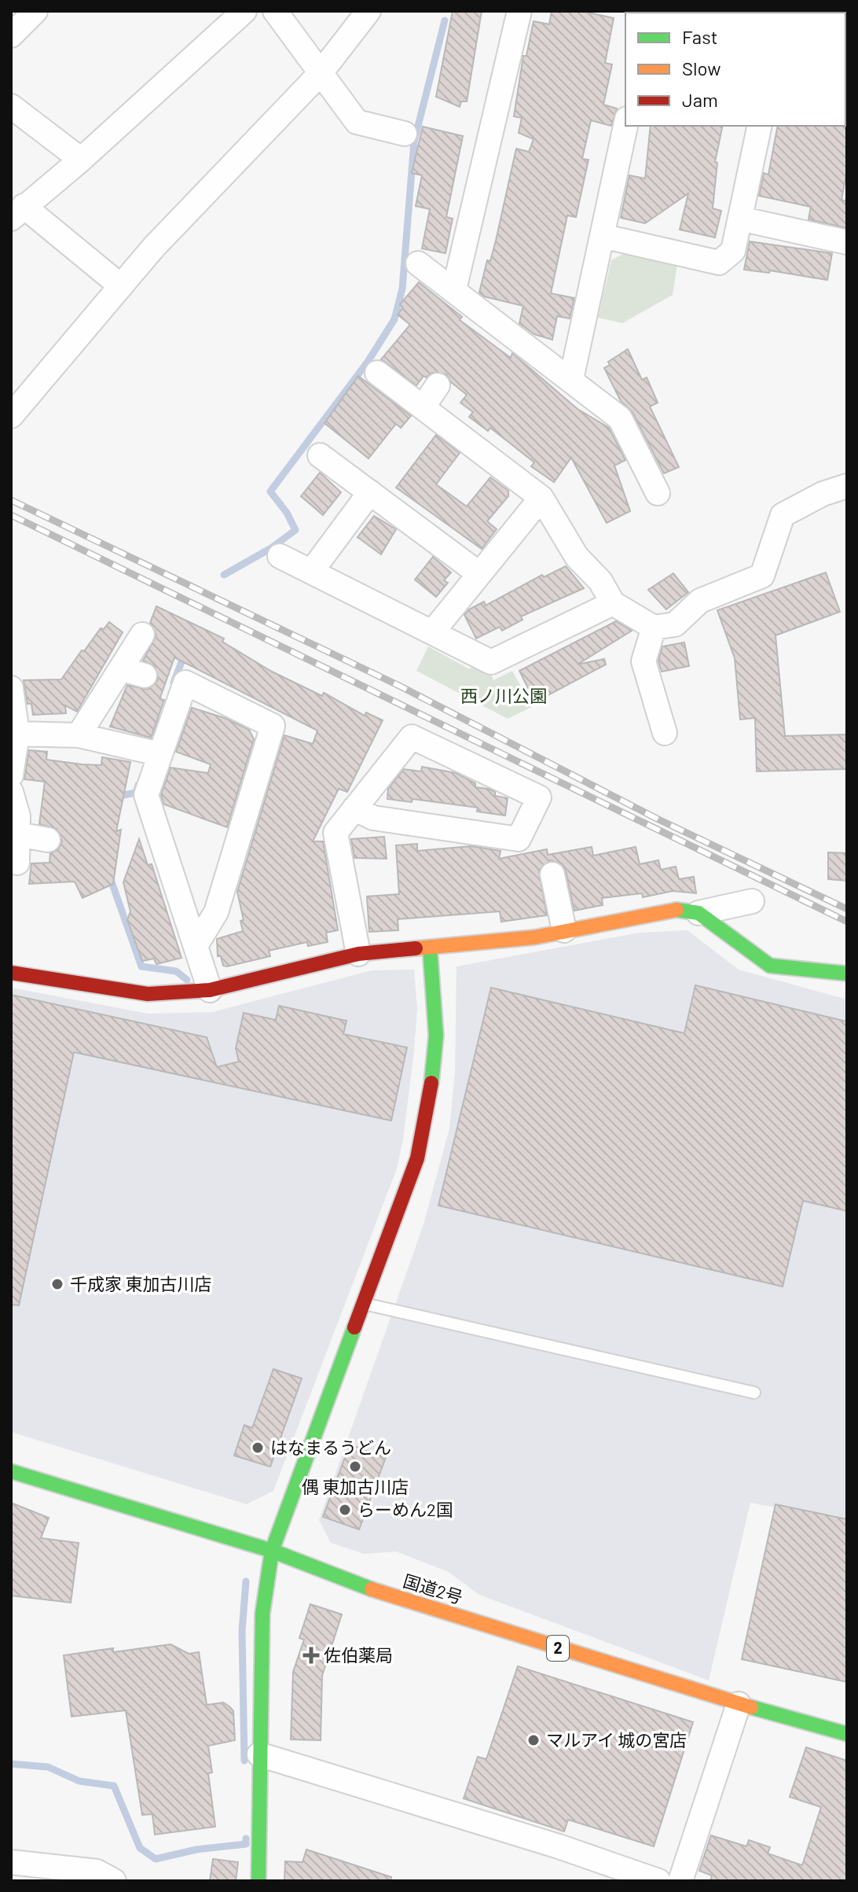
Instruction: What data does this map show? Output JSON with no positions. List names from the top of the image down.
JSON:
{
  "streets": {
    "main road": ["国道2号", "2"]
  },
  "parks": ["西ノ川公園"],
  "places": {
    "other": [
      "千成家 東加古川店",
      "はなまるうどん",
      "偶 東加古川店",
      "らーめん2国",
      "マルアイ 城の宮店"
    ],
    "health": ["佐伯薬局"]
  },
  "legend": ["Fast", "Slow", "Jam"]
}
